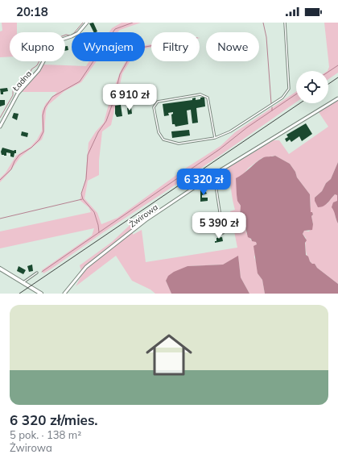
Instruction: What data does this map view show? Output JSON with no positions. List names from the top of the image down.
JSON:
{
  "streets": {
    "street": ["Ładna", "Żwirowa"]
  },
  "page": {
    "status": "20:18",
    "chip": [
      "Kupno",
      "Wynajem",
      "Filtry",
      "Nowe"
    ],
    "price": ["6 910 zł", "6 320 zł", "5 390 zł"],
    "list": [
      {
        "name": "6 320 zł/mies.",
        "note": "5 pok. · 138 m² · Żwirowa"
      }
    ]
  }
}
